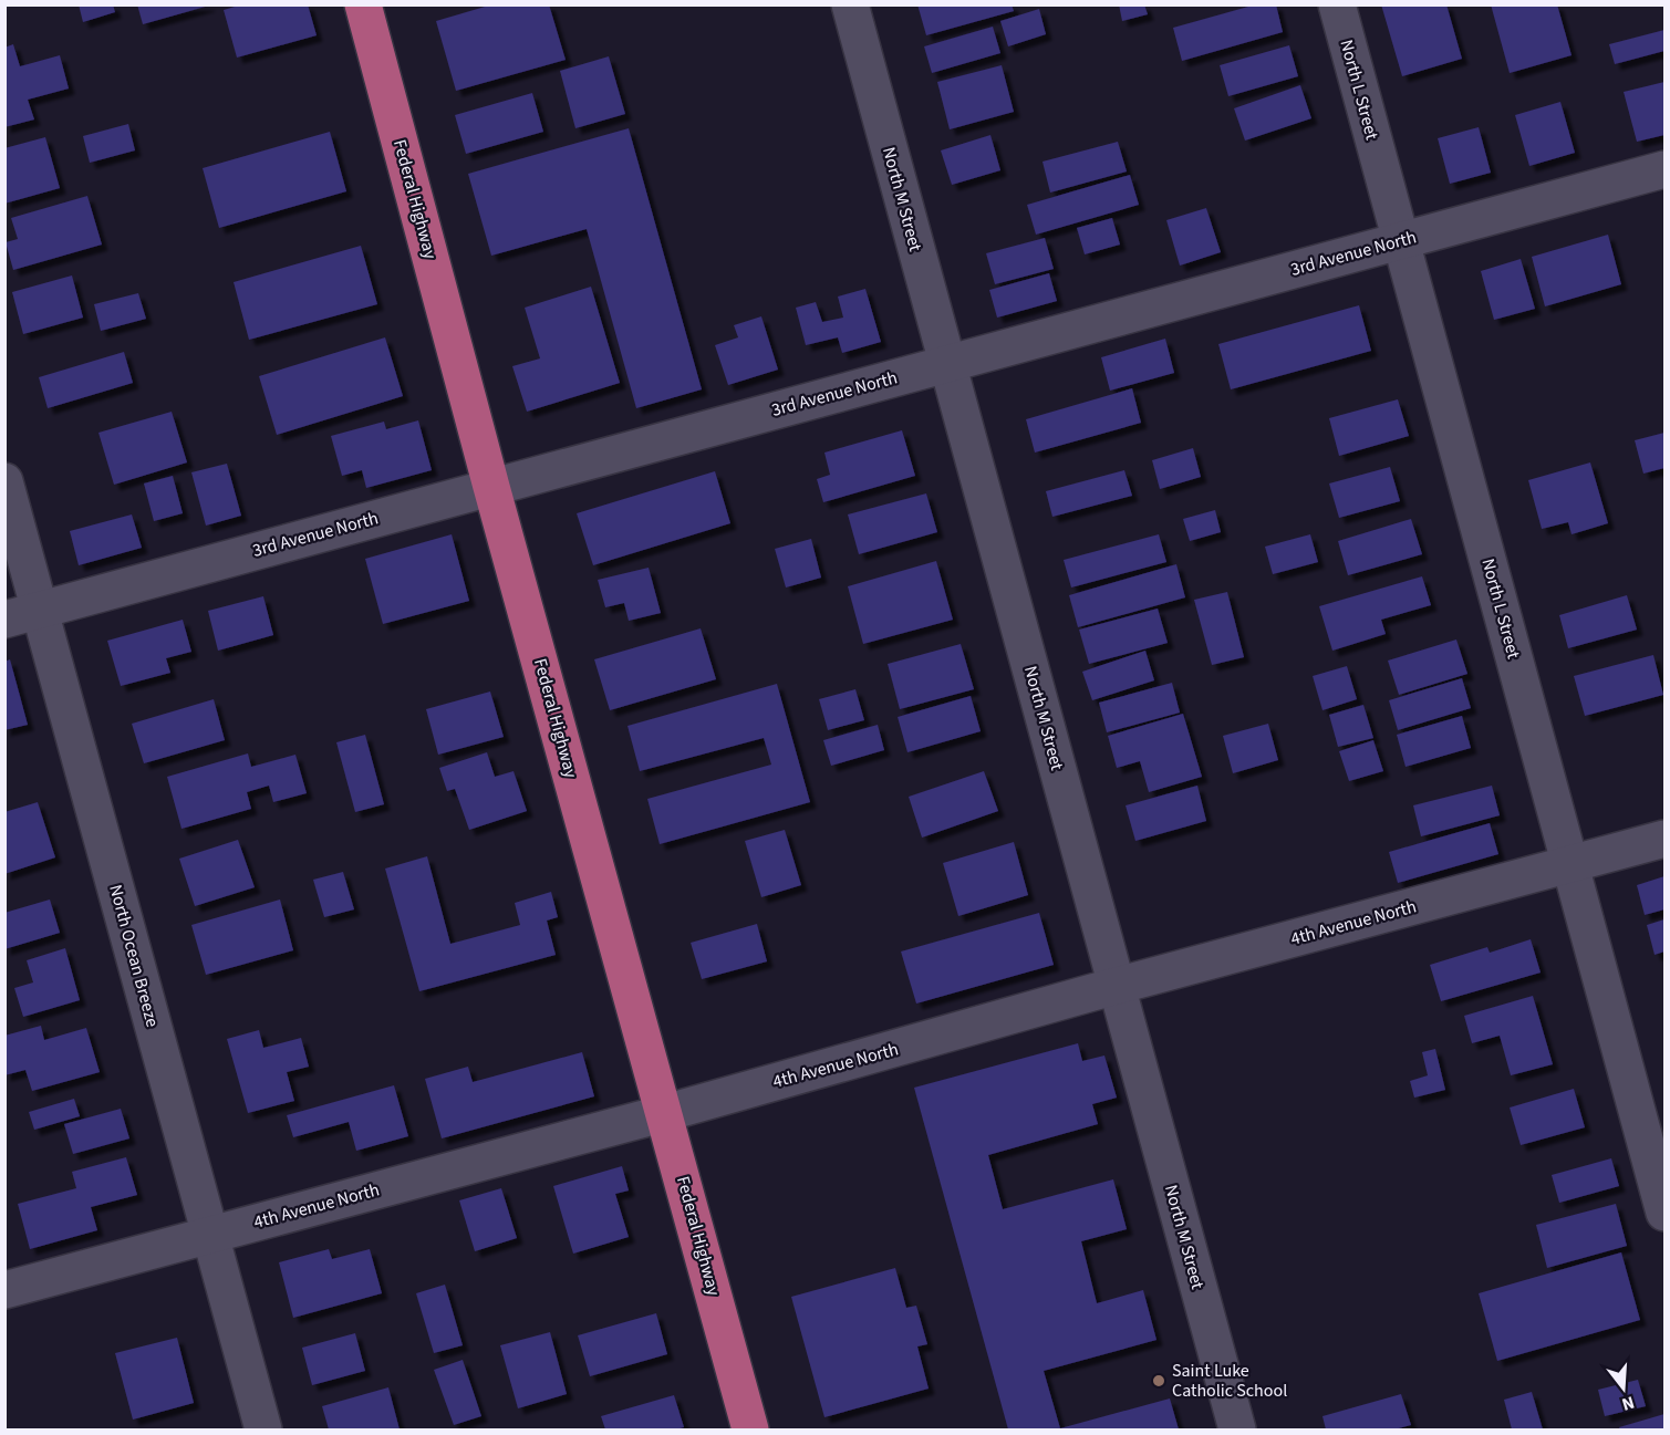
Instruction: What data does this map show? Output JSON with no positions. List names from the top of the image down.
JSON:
{
  "streets": {
    "main road": ["Federal Highway"],
    "street": [
      "North L Street",
      "North M Street",
      "3rd Avenue North",
      "4th Avenue North",
      "North Ocean Breeze"
    ]
  },
  "crossings": [
    ["North L Street", "3rd Avenue North"],
    ["North L Street", "4th Avenue North"],
    ["Federal Highway", "3rd Avenue North"],
    ["Federal Highway", "4th Avenue North"],
    ["North M Street", "3rd Avenue North"],
    ["North M Street", "4th Avenue North"],
    ["3rd Avenue North", "North Ocean Breeze"],
    ["4th Avenue North", "North Ocean Breeze"]
  ],
  "places": ["Saint Luke Catholic School"],
  "north": "bottom"
}
